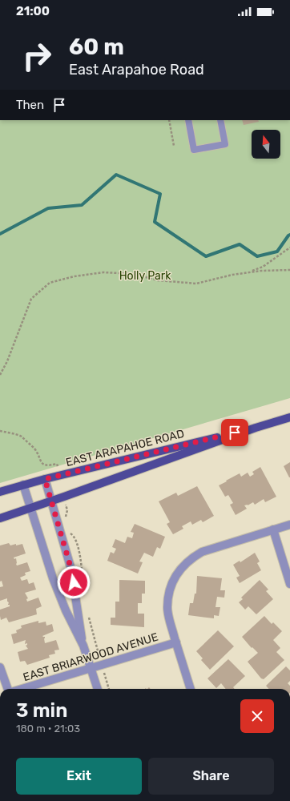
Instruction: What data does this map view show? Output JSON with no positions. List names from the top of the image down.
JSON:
{
  "streets": {
    "main road": ["EAST ARAPAHOE ROAD"],
    "street": ["EAST BRIARWOOD AVENUE"]
  },
  "parks": ["Holly Park"],
  "north": "top",
  "page": {
    "status": "21:00",
    "turn": ["60 m", "East Arapahoe Road"],
    "then": "Then",
    "heading": ["3 min", "180 m · 21:03"],
    "buttons": ["Exit", "Share"]
  }
}
